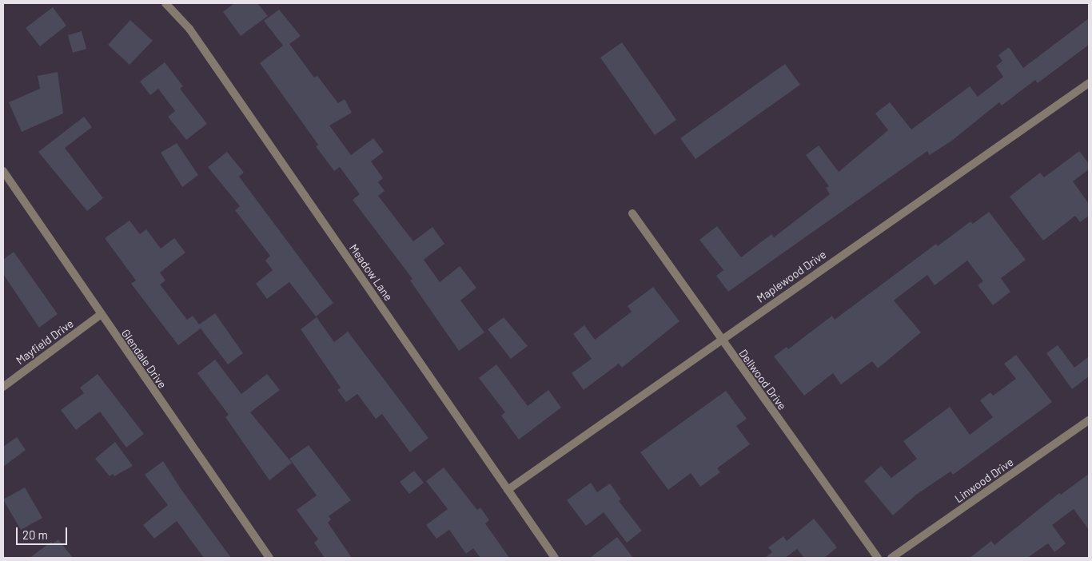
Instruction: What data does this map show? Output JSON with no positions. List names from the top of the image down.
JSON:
{
  "streets": {
    "street": [
      "Meadow Lane",
      "Maplewood Drive",
      "Mayfield Drive",
      "Glendale Drive",
      "Dellwood Drive",
      "Linwood Drive"
    ]
  },
  "crossings": [
    ["Meadow Lane", "Maplewood Drive"],
    ["Maplewood Drive", "Dellwood Drive"],
    ["Mayfield Drive", "Glendale Drive"]
  ],
  "scale_bar": "20 m"
}
